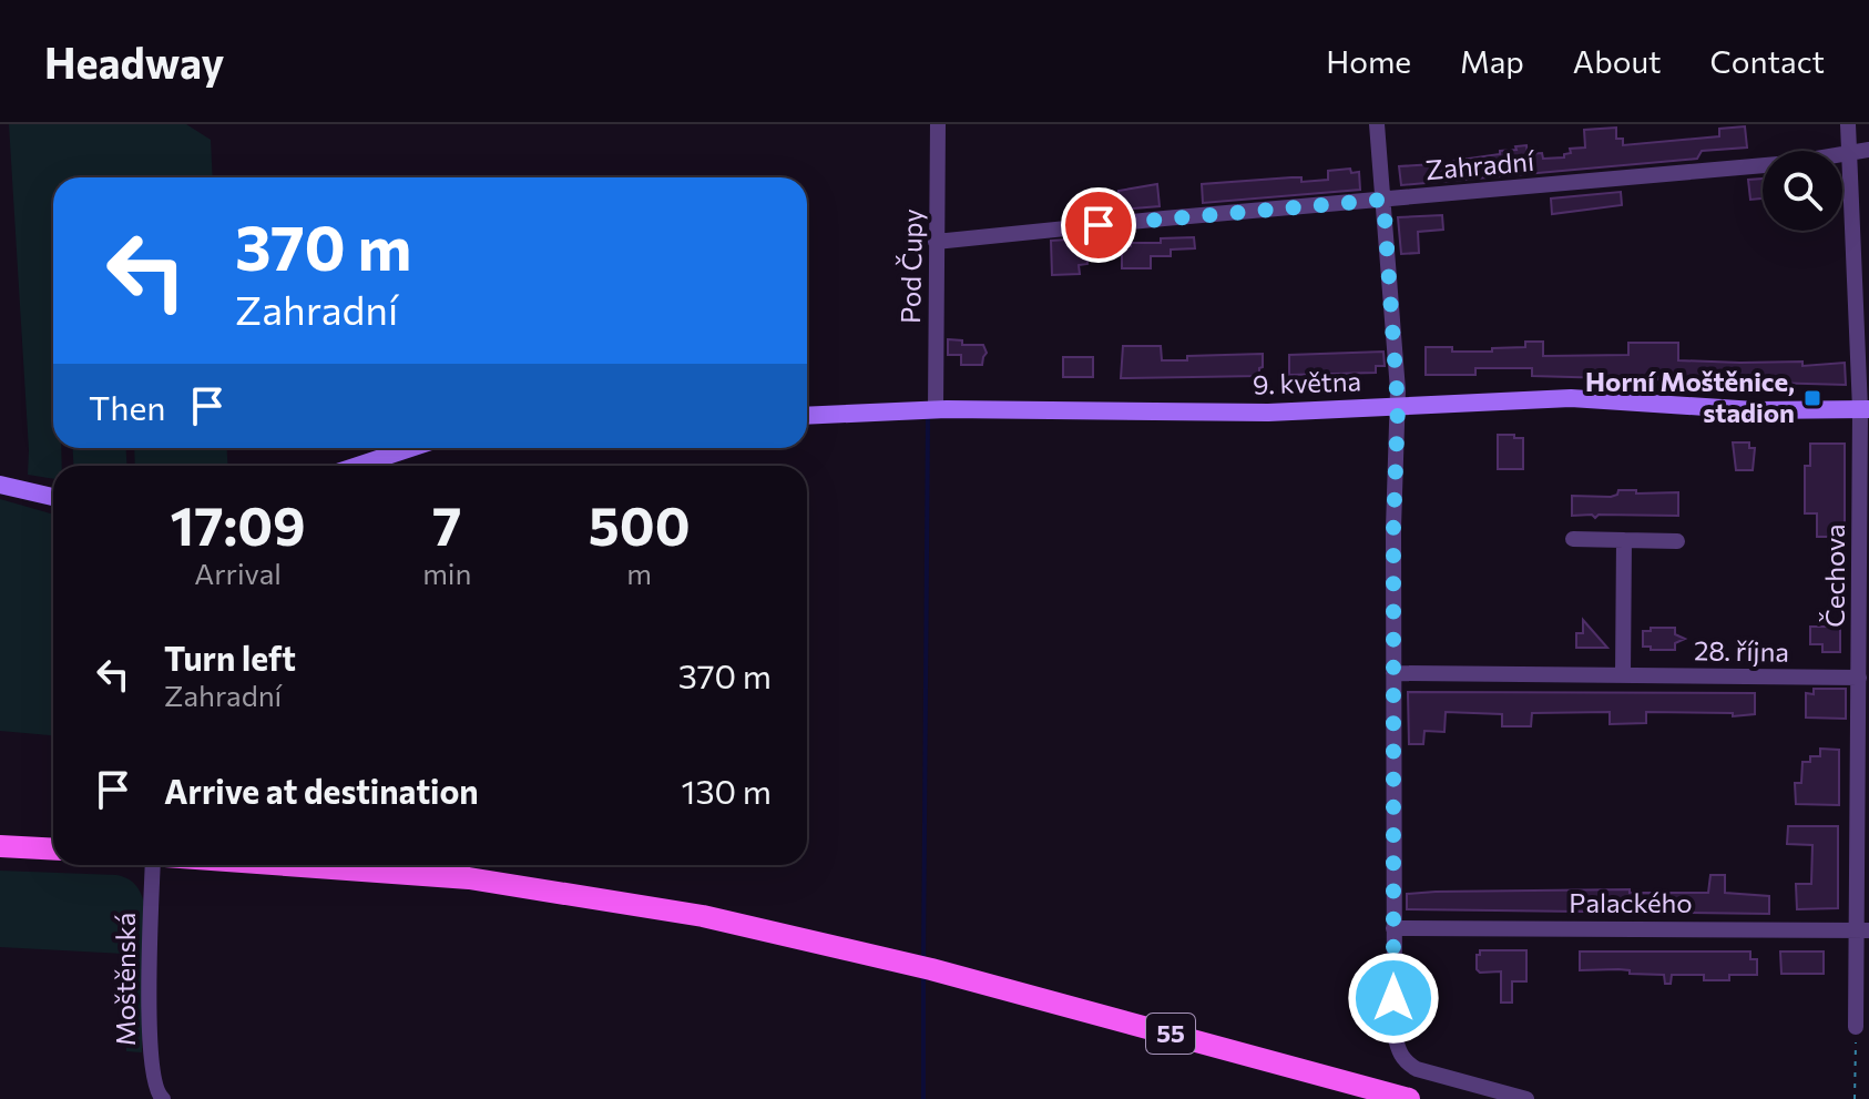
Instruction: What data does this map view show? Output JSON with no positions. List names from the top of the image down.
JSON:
{
  "streets": {
    "main road": ["55"],
    "street": [
      "Zahradní",
      "Pod Čupy",
      "9. května",
      "Čechova",
      "28. října",
      "Palackého",
      "Moštěnská"
    ]
  },
  "crossings": [
    ["Zahradní", "Pod Čupy"],
    ["Zahradní", "Čechova"],
    ["Pod Čupy", "9. května"],
    ["9. května", "Čechova"],
    ["Čechova", "28. října"],
    ["Čechova", "Palackého"]
  ],
  "places": {
    "transit": ["Horní Moštěnice, stadion"]
  },
  "page": {
    "header": "Headway",
    "nav": [
      "Home",
      "Map",
      "About",
      "Contact"
    ],
    "turn": ["370 m", "Zahradní"],
    "then": "Then",
    "eta": [
      "17:09",
      "Arrival",
      "7",
      "min",
      "500",
      "m"
    ],
    "list": [
      {
        "name": "Turn left",
        "note": "Zahradní",
        "value": "370 m"
      },
      {
        "name": "Arrive at destination",
        "value": "130 m"
      }
    ]
  }
}
